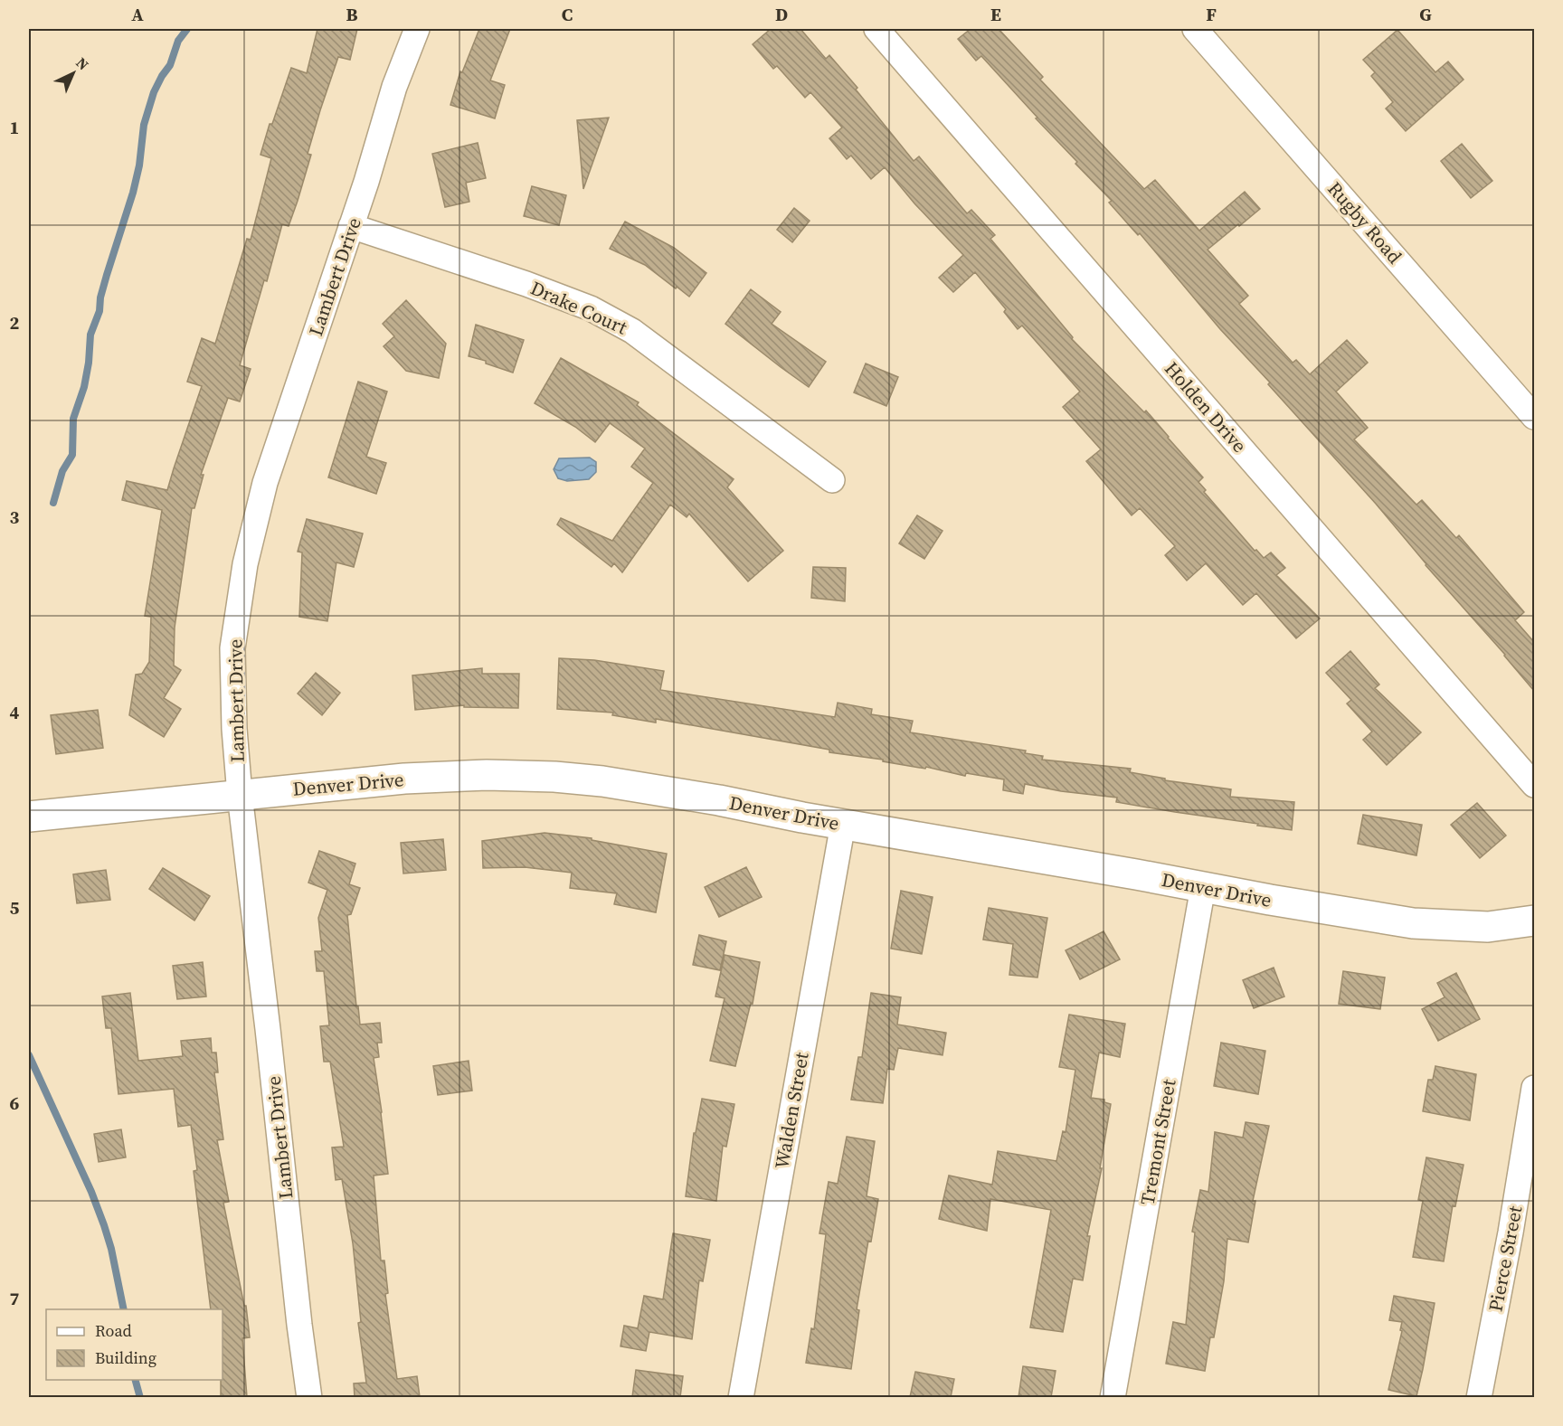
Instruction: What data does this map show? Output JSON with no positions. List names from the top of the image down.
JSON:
{
  "streets": {
    "street": [
      "Rugby Road",
      "Lambert Drive",
      "Drake Court",
      "Holden Drive",
      "Denver Drive",
      "Walden Street",
      "Tremont Street",
      "Pierce Street"
    ]
  },
  "crossings": [
    ["Lambert Drive", "Drake Court"],
    ["Lambert Drive", "Denver Drive"],
    ["Denver Drive", "Walden Street"],
    ["Denver Drive", "Tremont Street"]
  ],
  "legend": ["Road", "Building"],
  "north": "top right",
  "grid": {
    "columns": [
      "A",
      "B",
      "C",
      "D",
      "E",
      "F",
      "G"
    ],
    "rows": [
      "1",
      "2",
      "3",
      "4",
      "5",
      "6",
      "7"
    ]
  }
}
